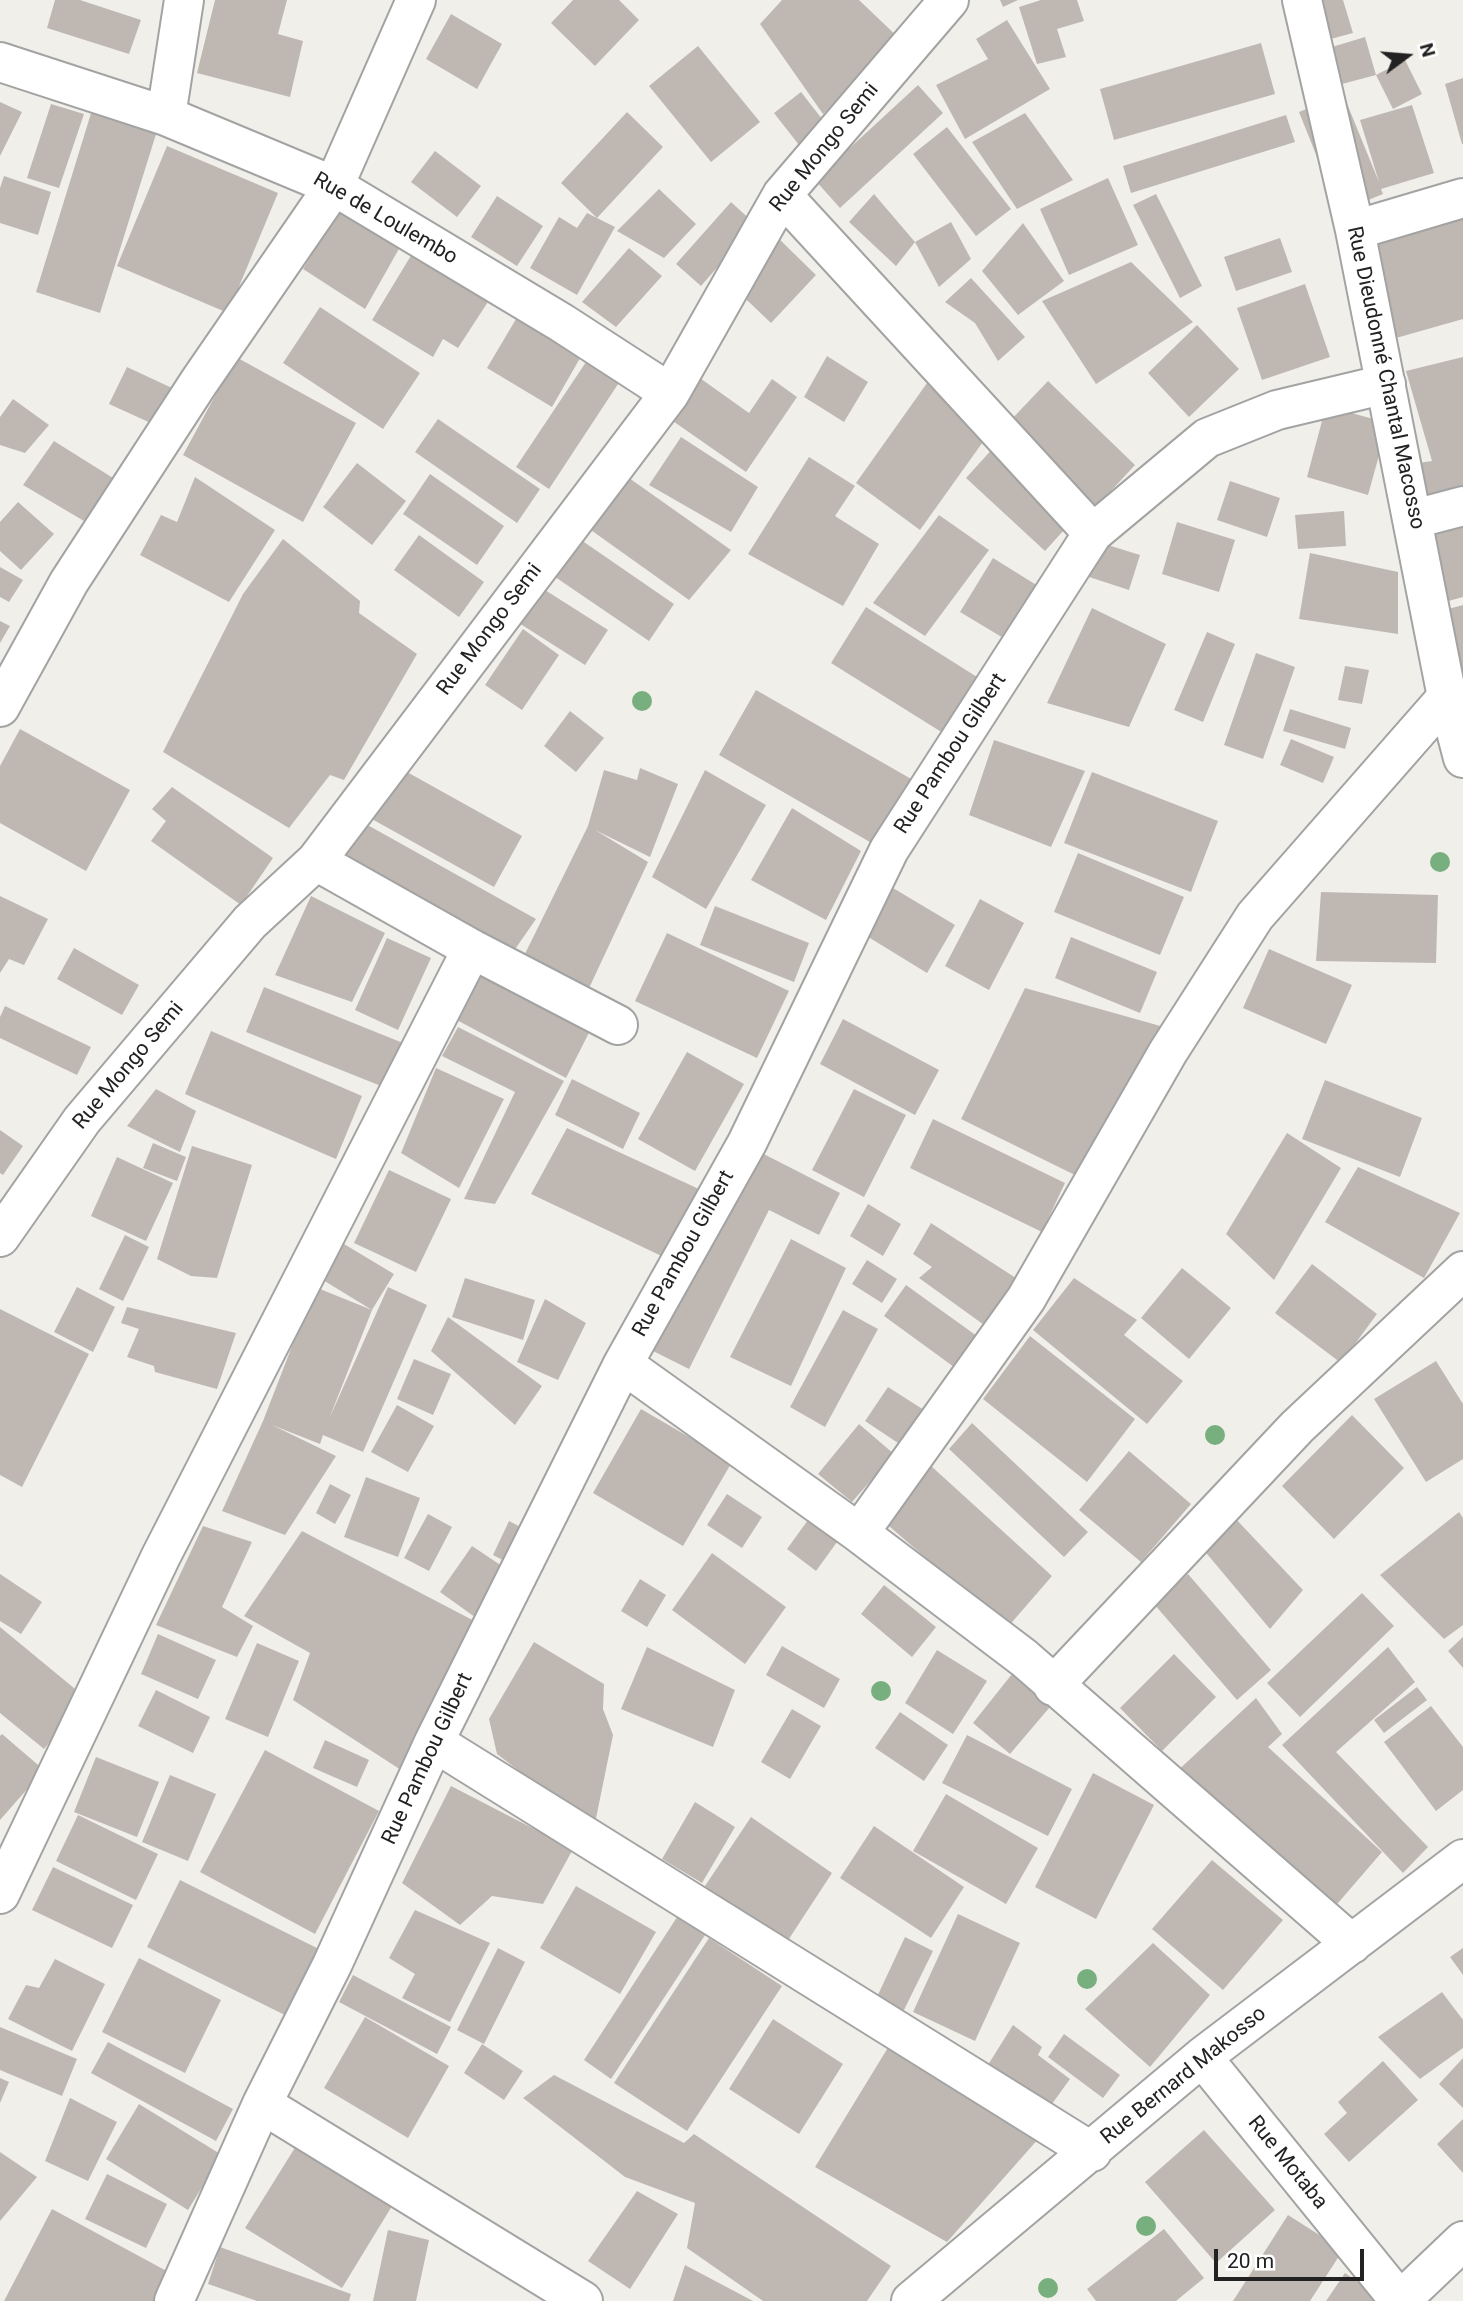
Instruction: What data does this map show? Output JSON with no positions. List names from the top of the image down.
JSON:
{
  "streets": {
    "street": [
      "Rue Mongo Semi",
      "Rue de Loulembo",
      "Rue Dieudonné Chantal Macosso",
      "Rue Pambou Gilbert",
      "Rue Bernard Makosso",
      "Rue Motaba"
    ]
  },
  "crossings": [
    ["Rue Mongo Semi", "Rue de Loulembo"],
    ["Rue Dieudonné Chantal Macosso", "Rue Pambou Gilbert"],
    ["Rue Bernard Makosso", "Rue Motaba"]
  ],
  "scale_bar": "20 m",
  "north": "right"
}
